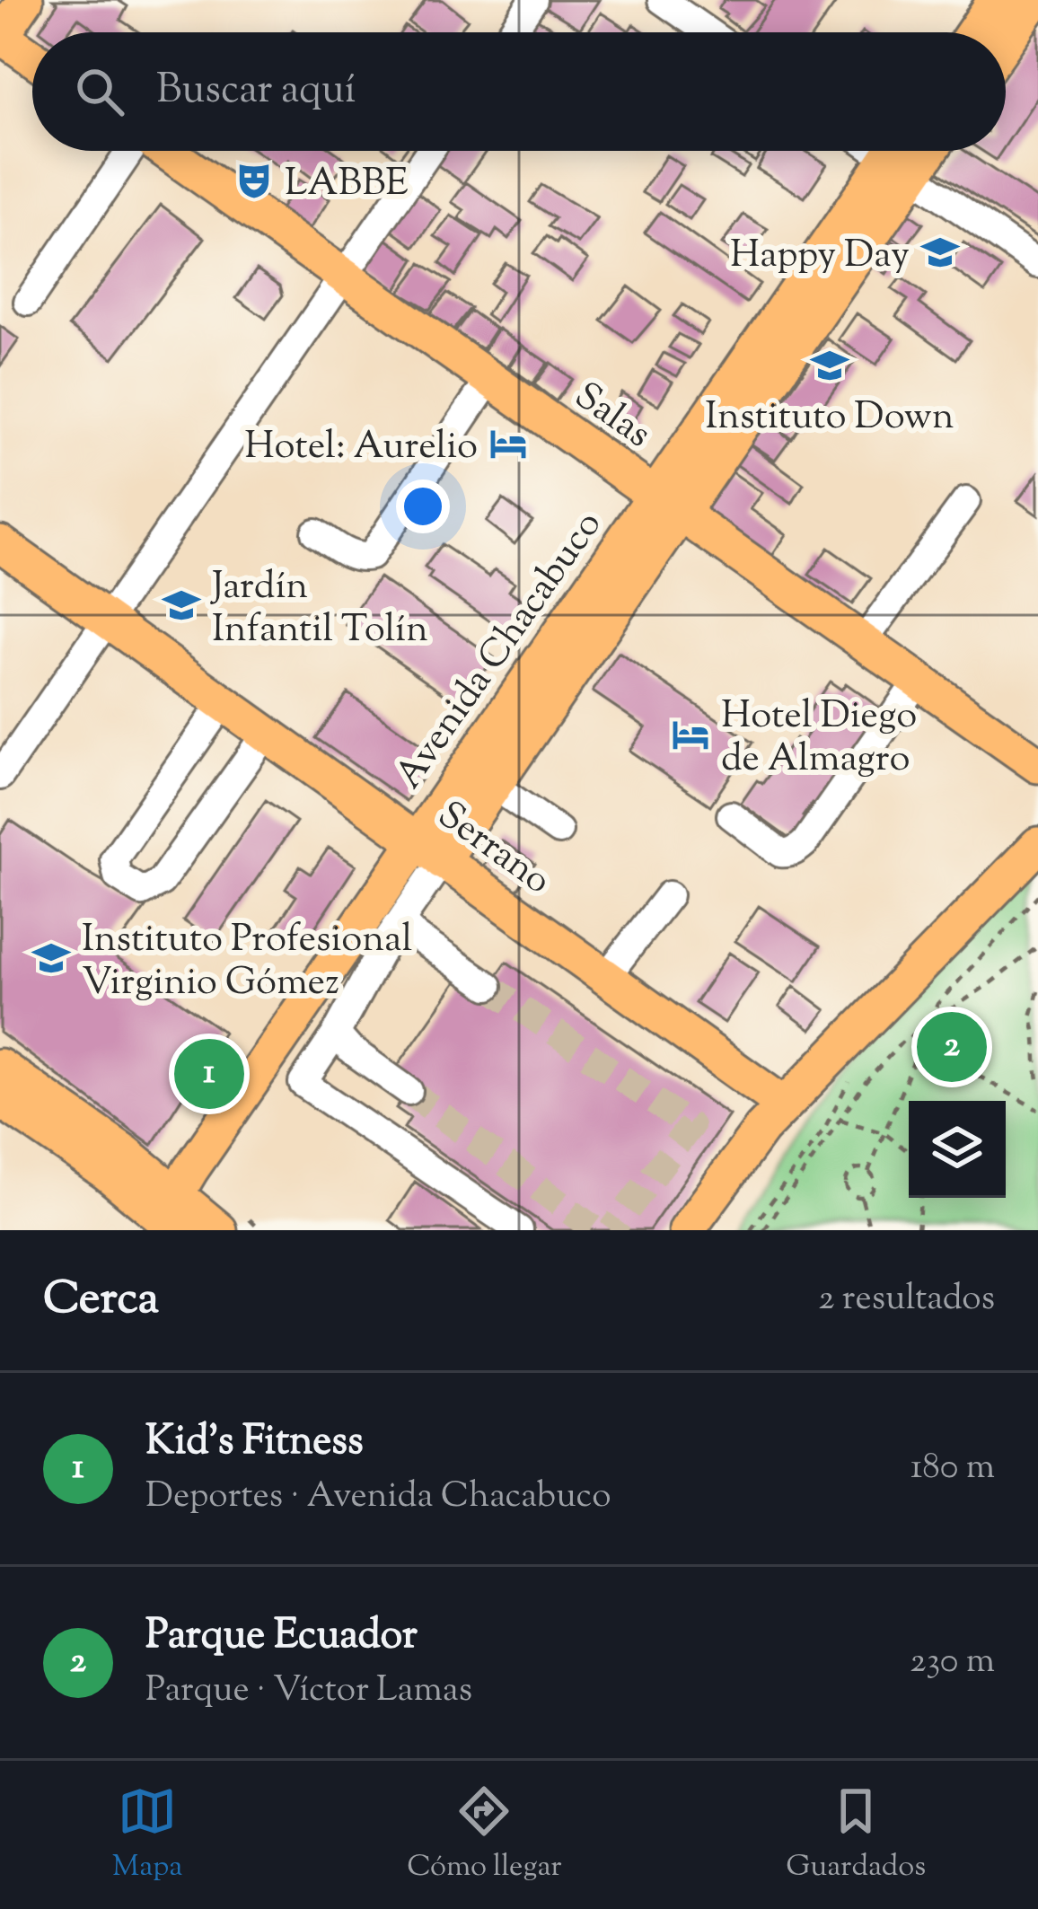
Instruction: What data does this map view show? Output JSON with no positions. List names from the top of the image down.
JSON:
{
  "streets": {
    "main road": ["Salas", "Avenida Chacabuco", "Serrano"]
  },
  "crossings": [
    ["Salas", "Avenida Chacabuco"],
    ["Avenida Chacabuco", "Serrano"]
  ],
  "places": {
    "theatre": ["LABBE"],
    "school or university": [
      "Happy Day",
      "Instituto Down",
      "Jardín Infantil Tolín",
      "Instituto Profesional Virginio Gómez"
    ],
    "hotel": ["Hotel: Aurelio", "Hotel Diego de Almagro"]
  },
  "page": {
    "search": "Buscar aquí",
    "pins": ["2", "1"],
    "heading": ["Cerca", "2 resultados"],
    "list": [
      {
        "mark": "1",
        "name": "Kid's Fitness",
        "note": "Deportes · Avenida Chacabuco",
        "value": "180 m"
      },
      {
        "mark": "2",
        "name": "Parque Ecuador",
        "note": "Parque · Víctor Lamas",
        "value": "230 m"
      }
    ],
    "nav": ["Mapa", "Cómo llegar", "Guardados"]
  }
}
